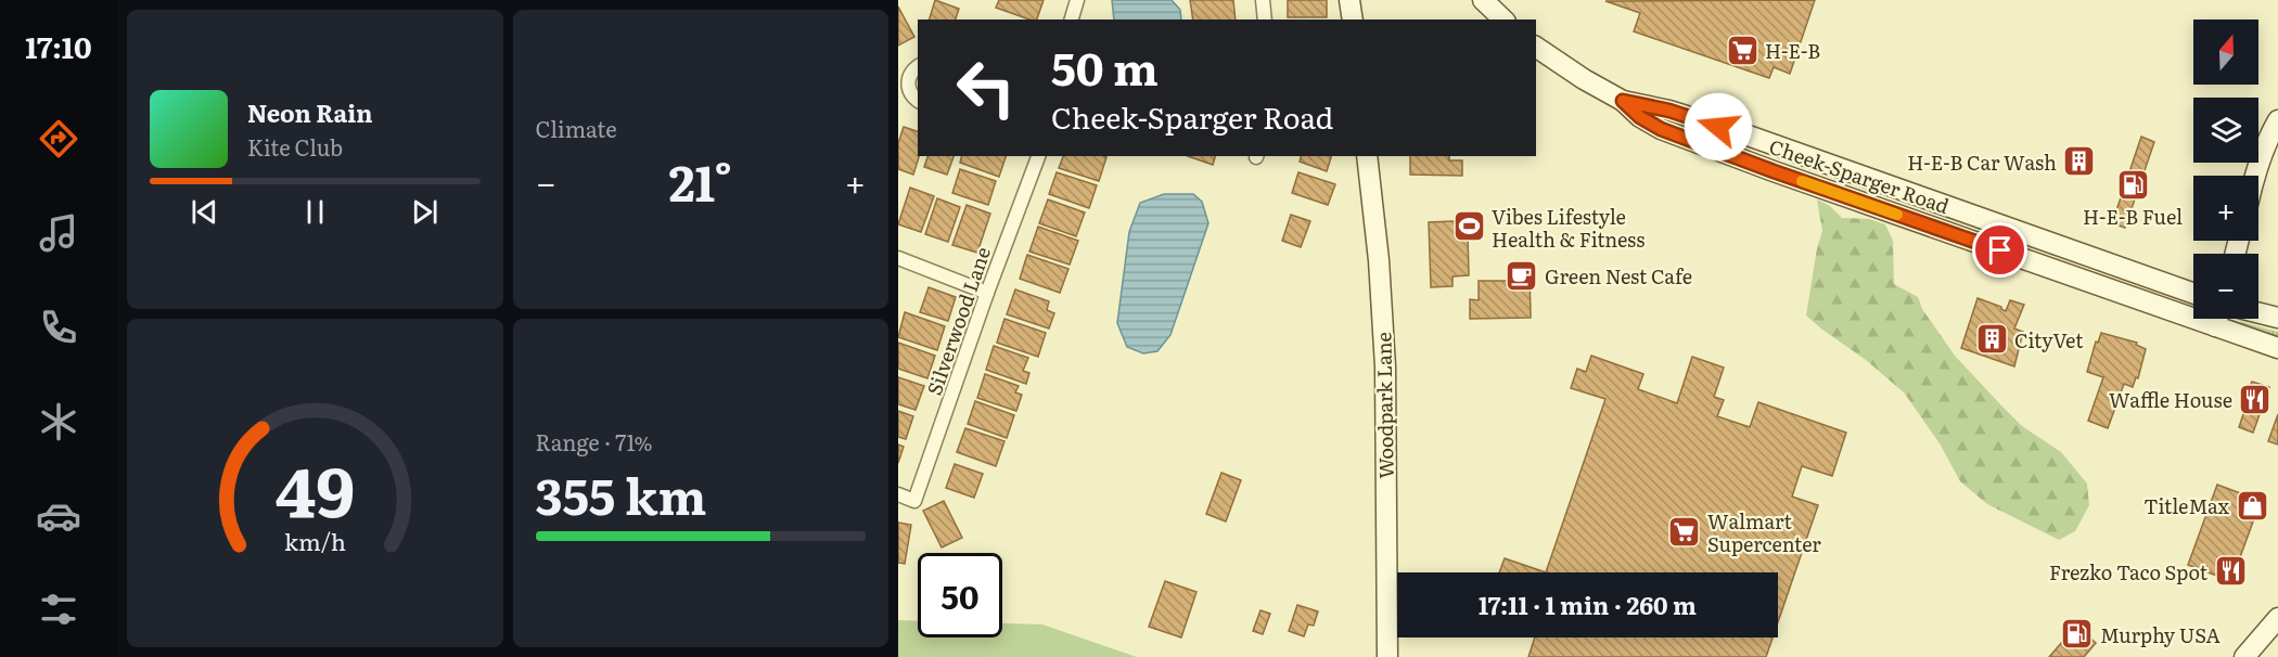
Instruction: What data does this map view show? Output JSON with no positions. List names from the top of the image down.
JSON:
{
  "streets": {
    "main road": ["Cheek-Sparger Road", "Woodpark Lane"],
    "street": ["Silverwood Lane"]
  },
  "places": {
    "supermarket": ["H-E-B", "Walmart Supercenter"],
    "building": ["H-E-B Car Wash", "CityVet"],
    "fuel station": ["H-E-B Fuel", "Murphy USA"],
    "sports": ["Vibes Lifestyle Health & Fitness"],
    "cafe": ["Green Nest Cafe"],
    "restaurant": ["Waffle House", "Frezko Taco Spot"],
    "shop": ["TitleMax"]
  },
  "north": "top",
  "page": {
    "tabs": "17:10",
    "tile": [
      "Climate",
      ["Range · 71%", "355 km"]
    ],
    "map_buttons": ["+", "−"],
    "turn": ["50 m", "Cheek-Sparger Road"],
    "song": ["Neon Rain", "Kite Club"],
    "heat": ["−", "21°", "+"],
    "limit": "50",
    "trip": "17:11 · 1 min · 260 m",
    "gauge": ["49", "km/h"]
  }
}
